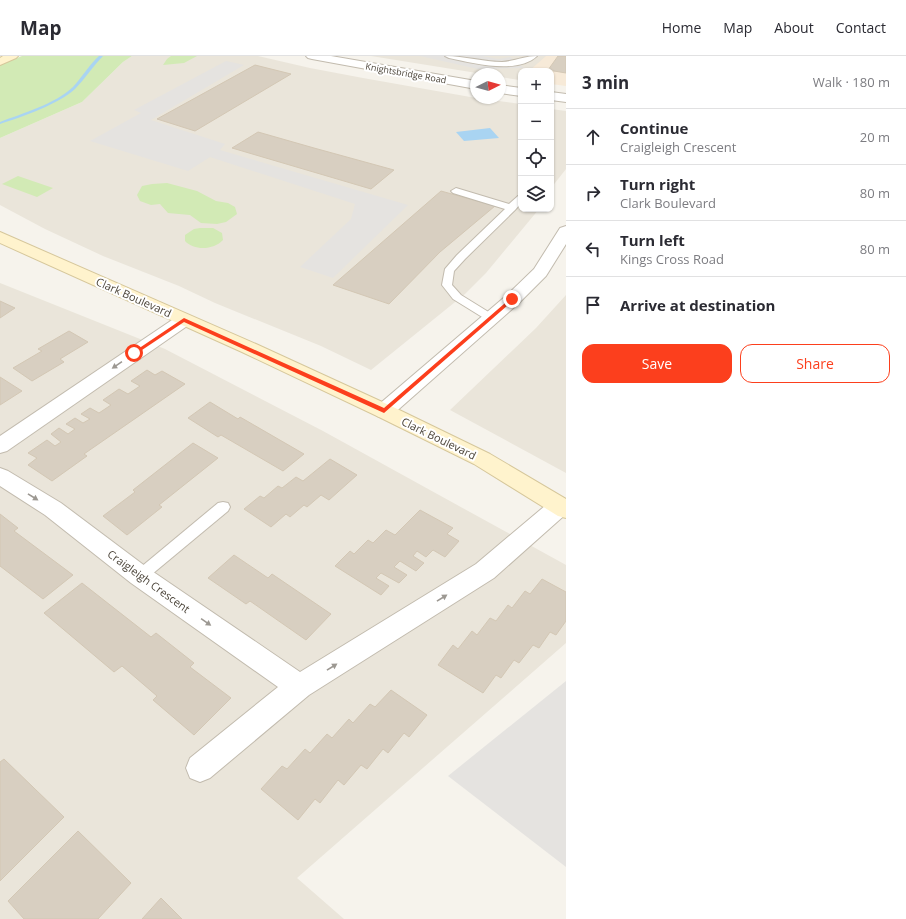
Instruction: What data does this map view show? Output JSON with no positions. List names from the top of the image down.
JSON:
{
  "streets": {
    "street": ["Knightsbridge Road", "Clark Boulevard", "Craigleigh Crescent"]
  },
  "one_way": ["Craigleigh Crescent"],
  "north": "right",
  "page": {
    "header": "Map",
    "nav": [
      "Home",
      "Map",
      "About",
      "Contact"
    ],
    "heading": ["3 min", "Walk · 180 m"],
    "map_buttons": ["+", "−"],
    "list": [
      ["Continue", "Craigleigh Crescent", "20 m"],
      ["Turn right", "Clark Boulevard", "80 m"],
      ["Turn left", "Kings Cross Road", "80 m"],
      "Arrive at destination"
    ],
    "buttons": ["Save", "Share"]
  }
}
